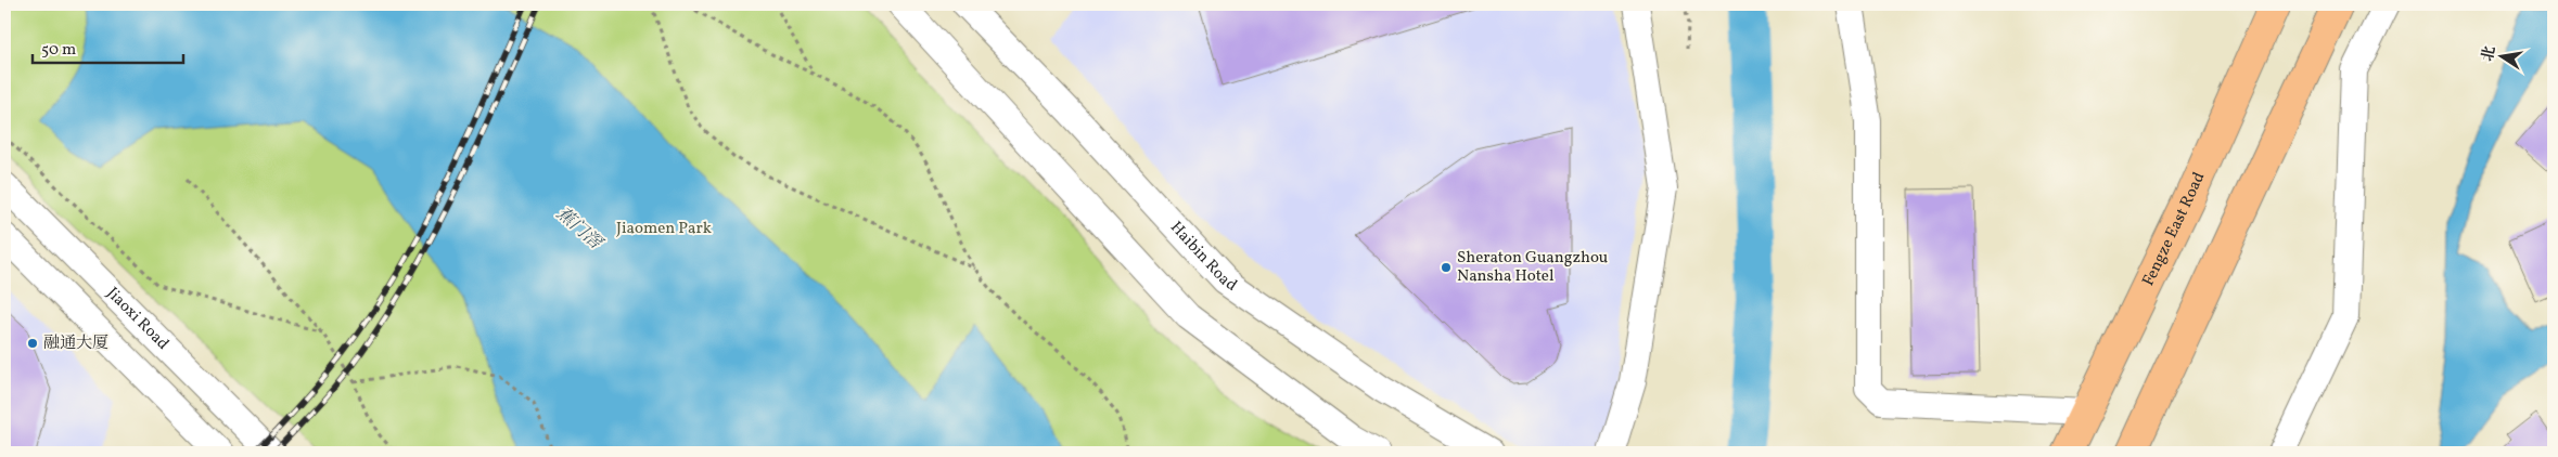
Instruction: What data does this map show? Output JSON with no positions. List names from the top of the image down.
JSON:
{
  "streets": {
    "main road": ["Fengze East Road"],
    "street": ["Haibin Road", "Jiaoxi Road"]
  },
  "water": ["蕉门滘"],
  "parks": ["Jiaomen Park"],
  "places": ["Sheraton Guangzhou Nansha Hotel", "融通大厦"],
  "scale_bar": "50 m",
  "north": "left"
}
